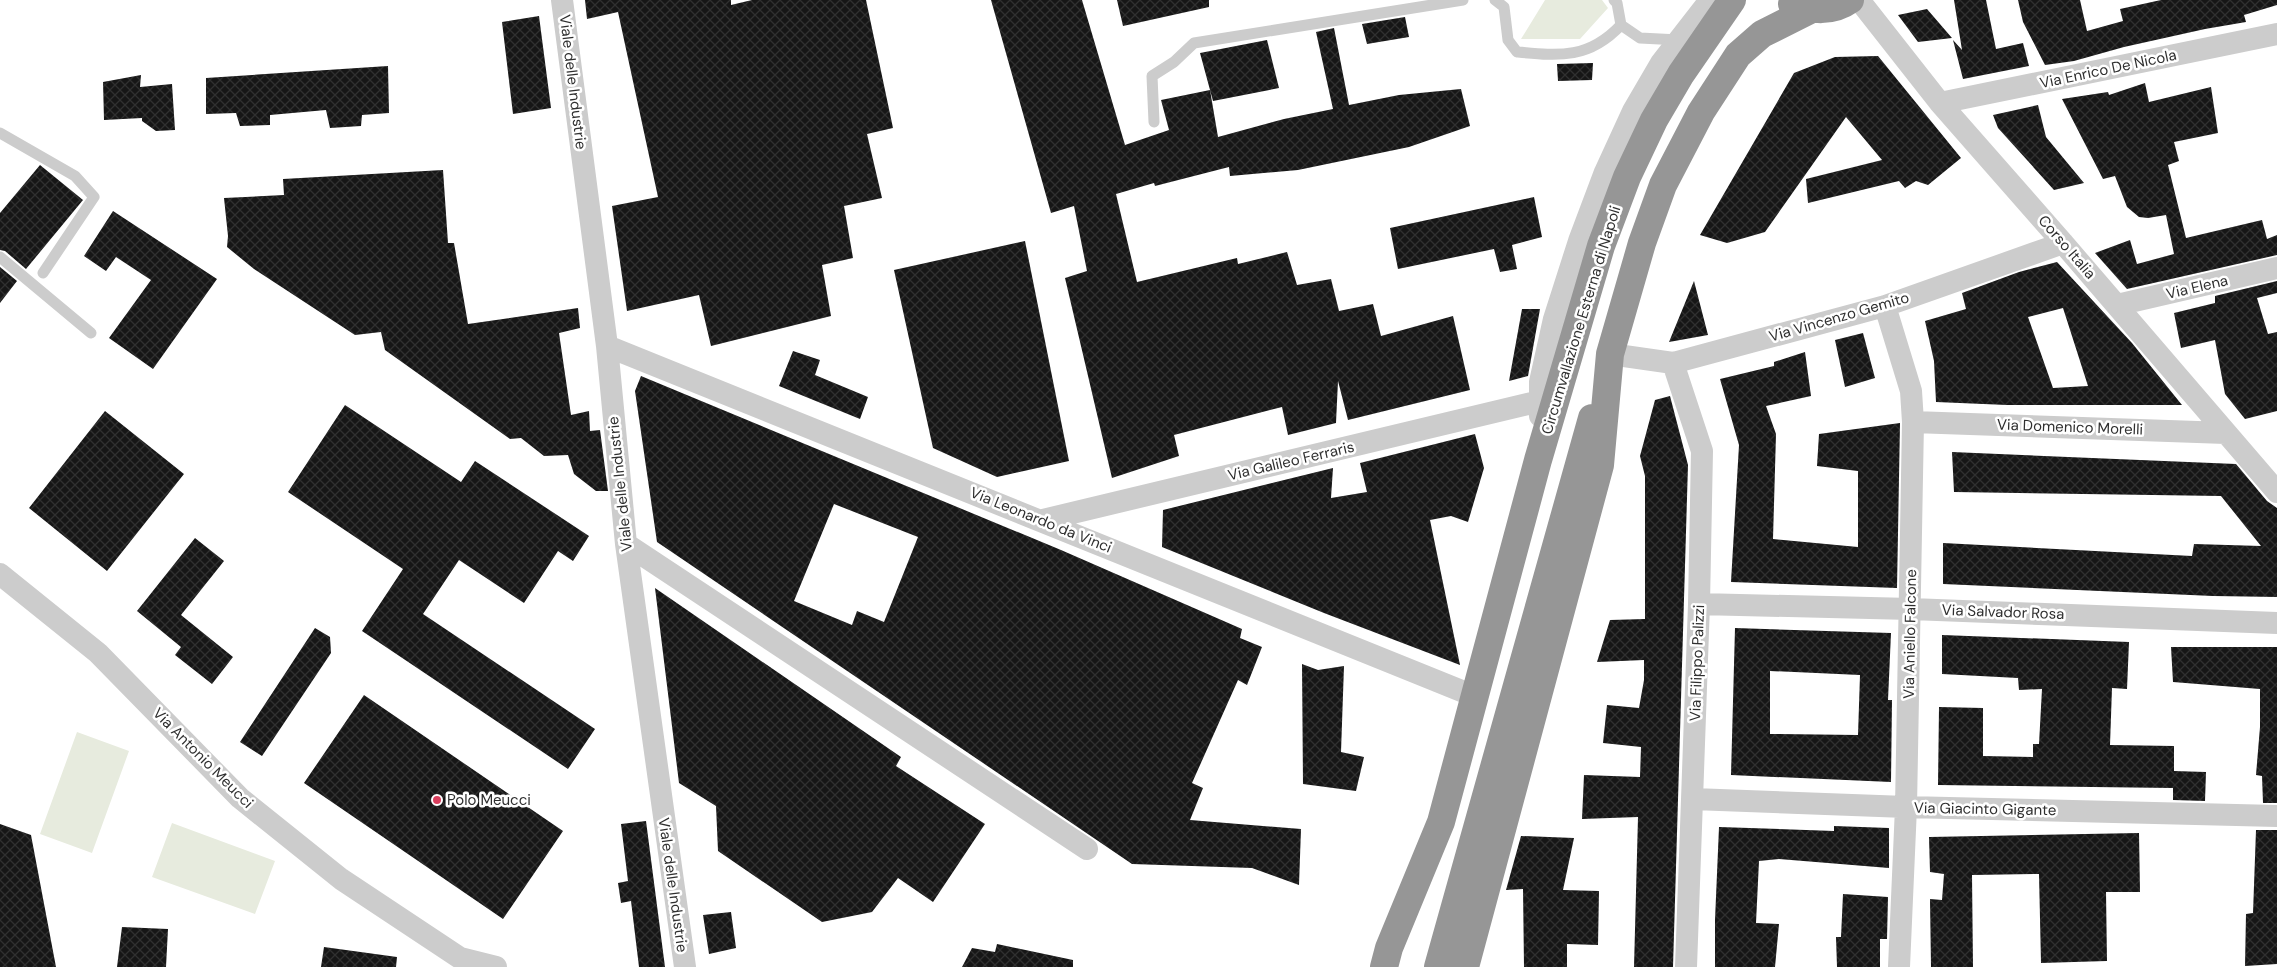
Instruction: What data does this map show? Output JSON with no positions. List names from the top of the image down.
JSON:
{
  "streets": {
    "highway": ["Circumvallazione Esterna di Napoli"],
    "street": [
      "Via Enrico De Nicola",
      "Viale delle Industrie",
      "Corso Italia",
      "Via Elena",
      "Via Vincenzo Gemito",
      "Via Domenico Morelli",
      "Via Galileo Ferraris",
      "Via Leonardo da Vinci",
      "Via Salvador Rosa",
      "Via Aniello Falcone",
      "Via Filippo Palizzi",
      "Via Antonio Meucci",
      "Via Giacinto Gigante"
    ]
  },
  "crossings": [
    ["Via Enrico De Nicola", "Corso Italia"],
    ["Viale delle Industrie", "Via Leonardo da Vinci"],
    ["Corso Italia", "Via Elena"],
    ["Corso Italia", "Via Vincenzo Gemito"],
    ["Corso Italia", "Via Domenico Morelli"],
    ["Via Vincenzo Gemito", "Via Aniello Falcone"],
    ["Via Vincenzo Gemito", "Via Filippo Palizzi"],
    ["Circumvallazione Esterna di Napoli", "Via Leonardo da Vinci"],
    ["Via Domenico Morelli", "Via Aniello Falcone"],
    ["Via Galileo Ferraris", "Via Leonardo da Vinci"],
    ["Via Salvador Rosa", "Via Aniello Falcone"],
    ["Via Salvador Rosa", "Via Filippo Palizzi"],
    ["Via Aniello Falcone", "Via Giacinto Gigante"],
    ["Via Filippo Palizzi", "Via Giacinto Gigante"]
  ],
  "places": ["Polo Meucci"]
}
